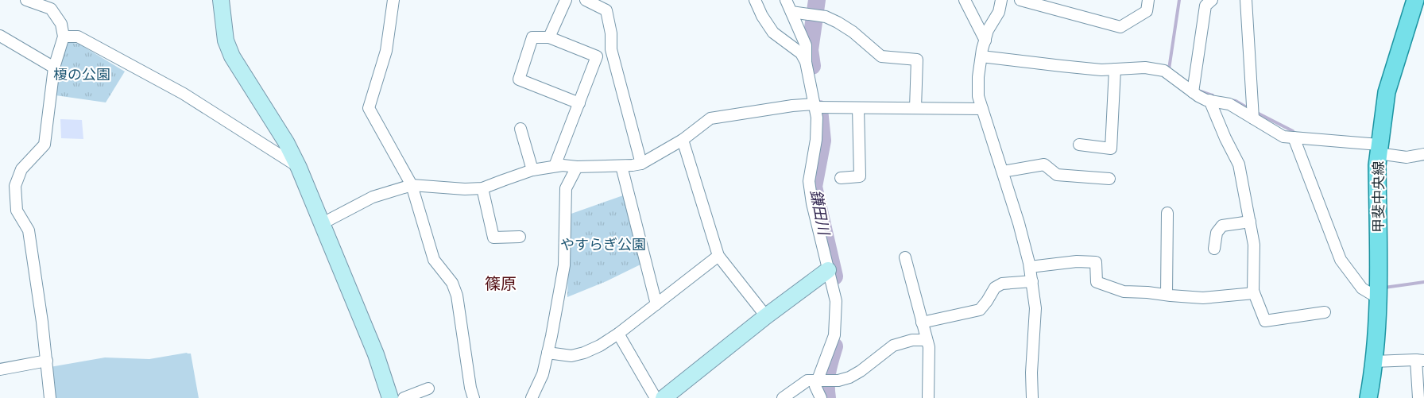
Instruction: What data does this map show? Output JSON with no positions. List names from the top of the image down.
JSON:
{
  "streets": {
    "main road": ["甲斐中央線"]
  },
  "districts": ["篠原"],
  "water": ["鎌田川"],
  "parks": ["榎の公園", "やすらぎ公園"]
}
